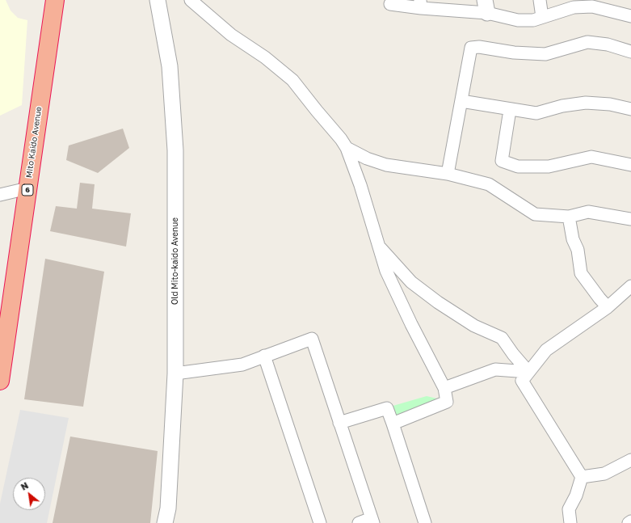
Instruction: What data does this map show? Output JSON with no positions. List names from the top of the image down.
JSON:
{
  "streets": {
    "highway": ["Mito Kaido Avenue", "6"],
    "street": ["Old Mito-kaido Avenue"]
  },
  "north": "top left"
}
